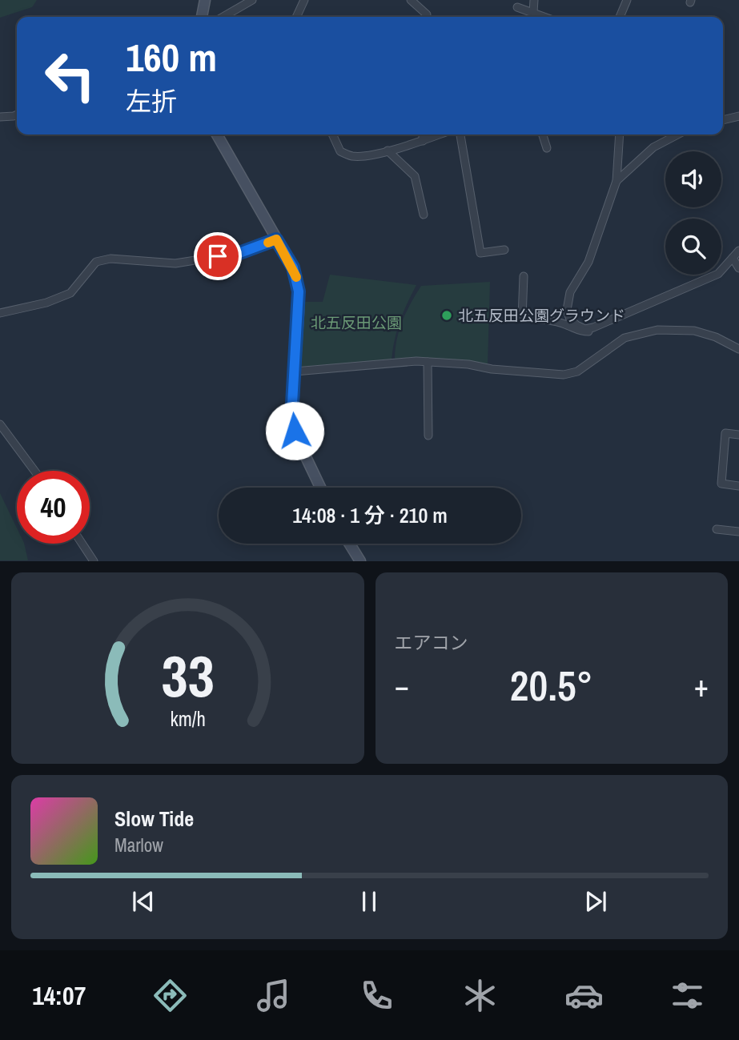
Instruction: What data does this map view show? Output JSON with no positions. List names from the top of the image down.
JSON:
{
  "parks": ["北五反田公園"],
  "places": ["北五反田公園グラウンド"],
  "page": {
    "turn": ["160 m", "左折"],
    "limit": "40",
    "trip": "14:08 · 1 分 · 210 m",
    "tile": "エアコン",
    "heat": ["−", "20.5°", "+"],
    "song": ["Slow Tide", "Marlow"],
    "tabs": "14:07",
    "gauge": ["33", "km/h"]
  }
}
